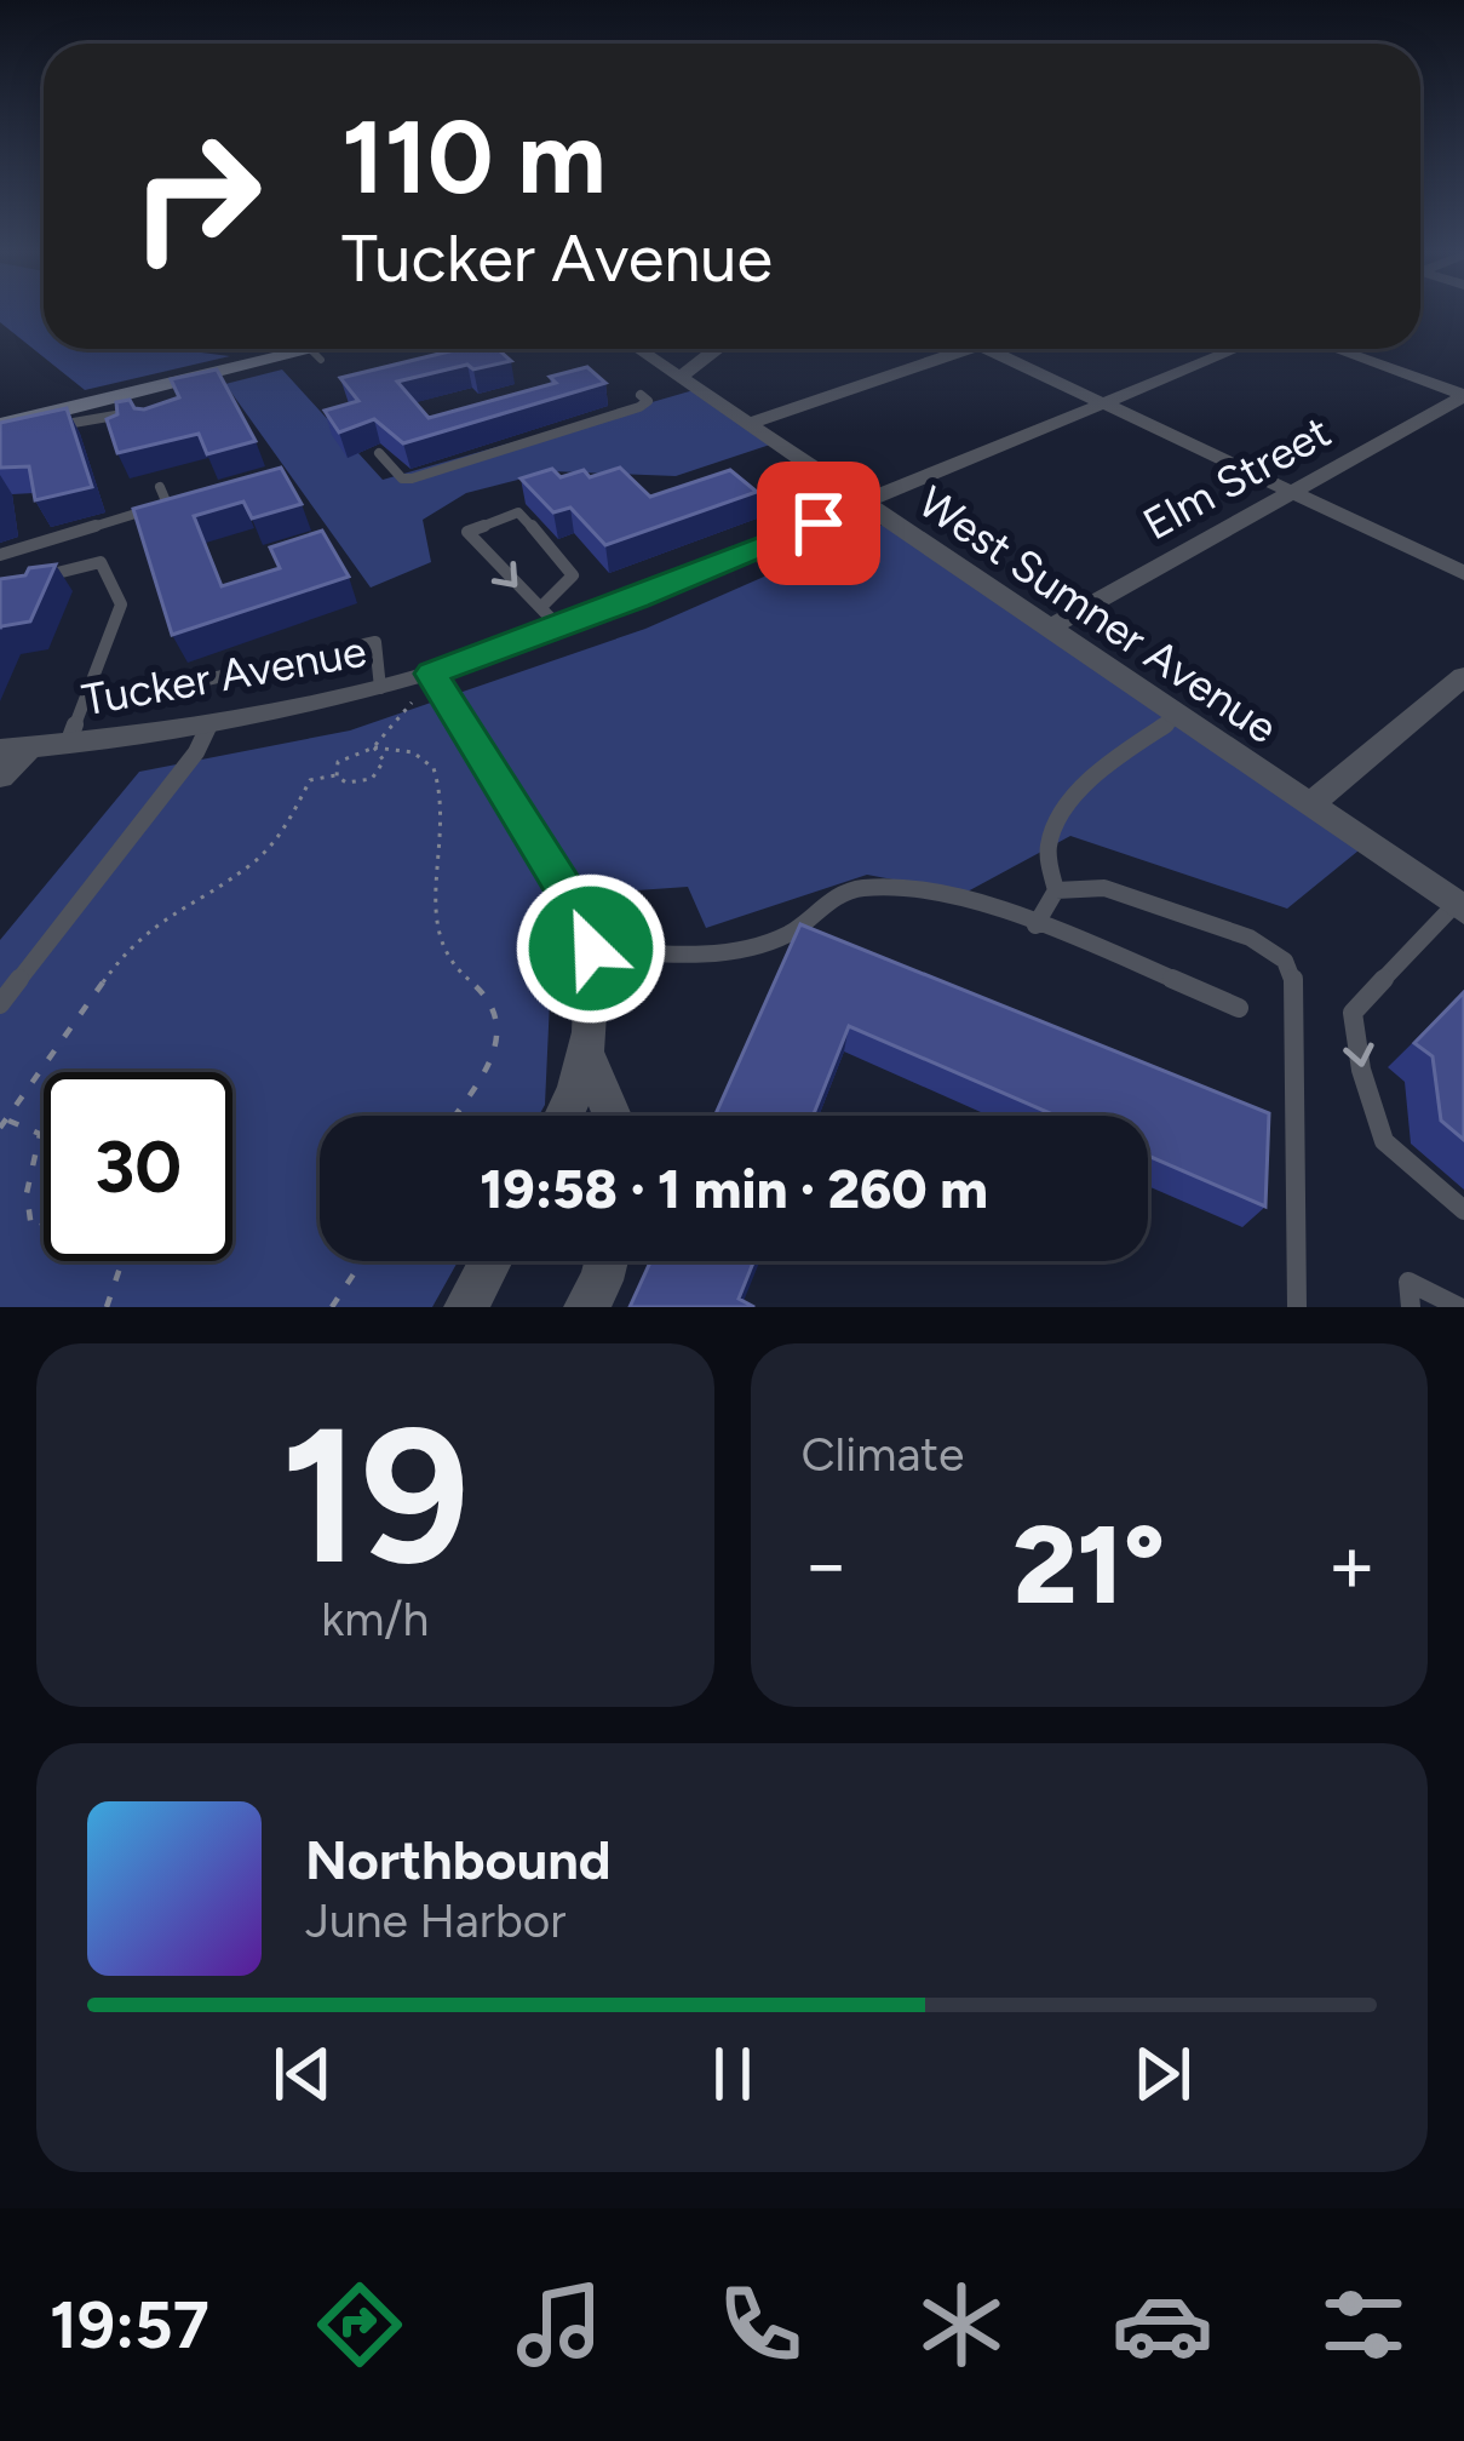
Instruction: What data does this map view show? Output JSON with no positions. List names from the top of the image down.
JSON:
{
  "streets": {
    "street": ["Elm Street", "West Sumner Avenue", "Tucker Avenue"]
  },
  "crossings": [
    ["Elm Street", "West Sumner Avenue"],
    ["West Sumner Avenue", "Tucker Avenue"]
  ],
  "page": {
    "turn": ["110 m", "Tucker Avenue"],
    "limit": "30",
    "trip": "19:58 · 1 min · 260 m",
    "tile": [
      ["19", "km/h"],
      "Climate"
    ],
    "heat": ["−", "21°", "+"],
    "song": ["Northbound", "June Harbor"],
    "tabs": "19:57"
  }
}
